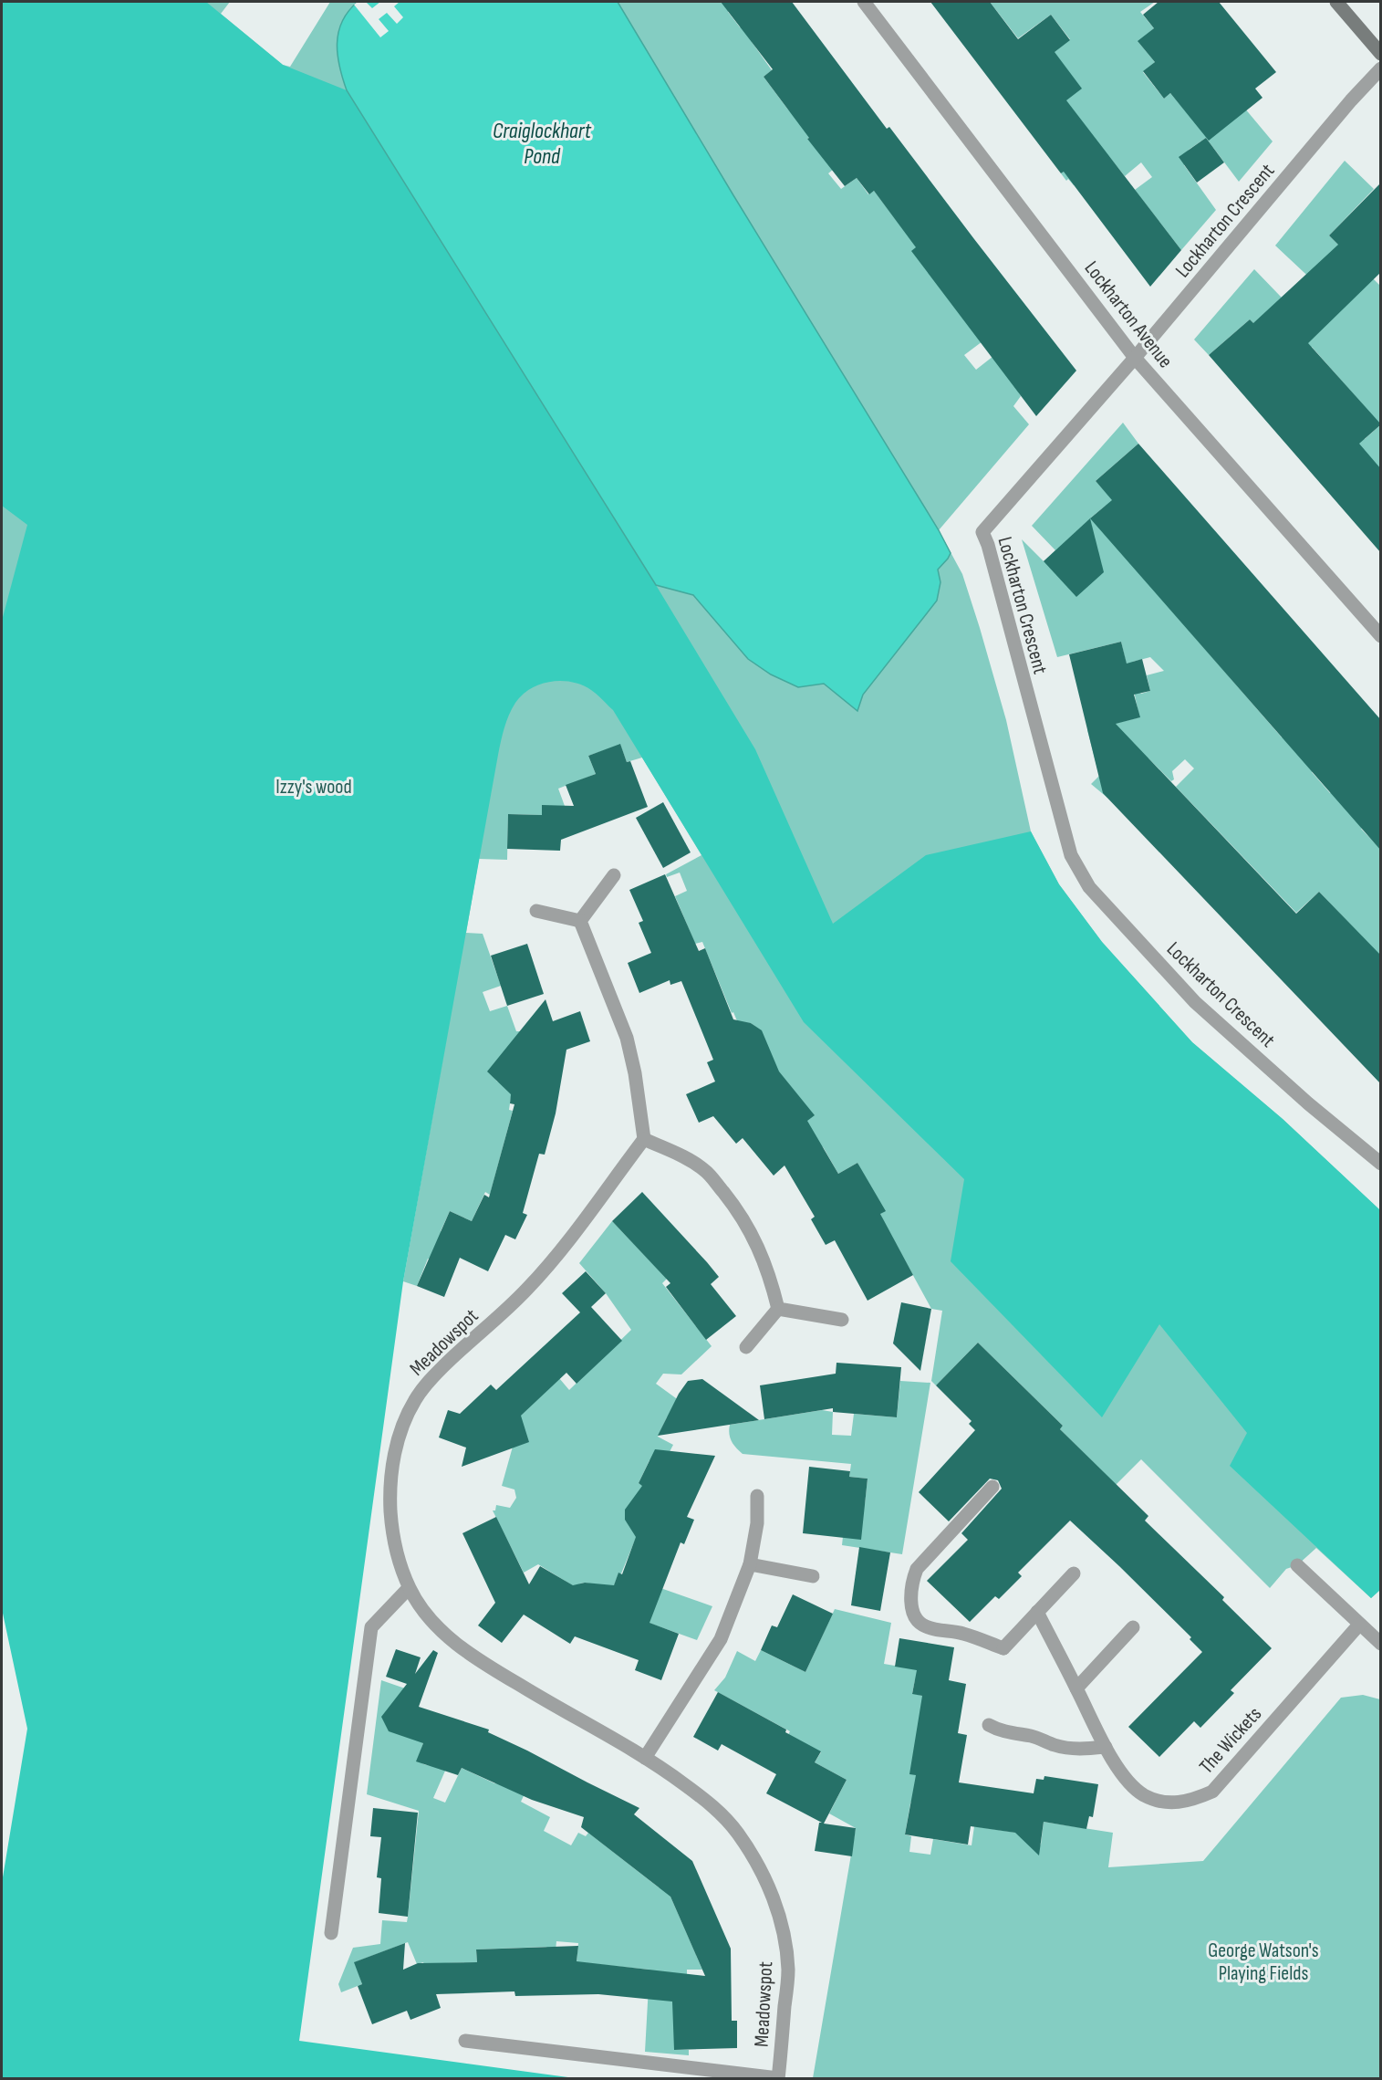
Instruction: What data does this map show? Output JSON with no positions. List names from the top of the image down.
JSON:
{
  "streets": {
    "street": [
      "Lockharton Crescent",
      "Lockharton Avenue",
      "Meadowspot",
      "The Wickets"
    ]
  },
  "crossings": [
    ["Lockharton Crescent", "Lockharton Avenue"]
  ],
  "water": ["Craiglockhart Pond"],
  "parks": ["Izzy's wood", "George Watson's Playing Fields"]
}
